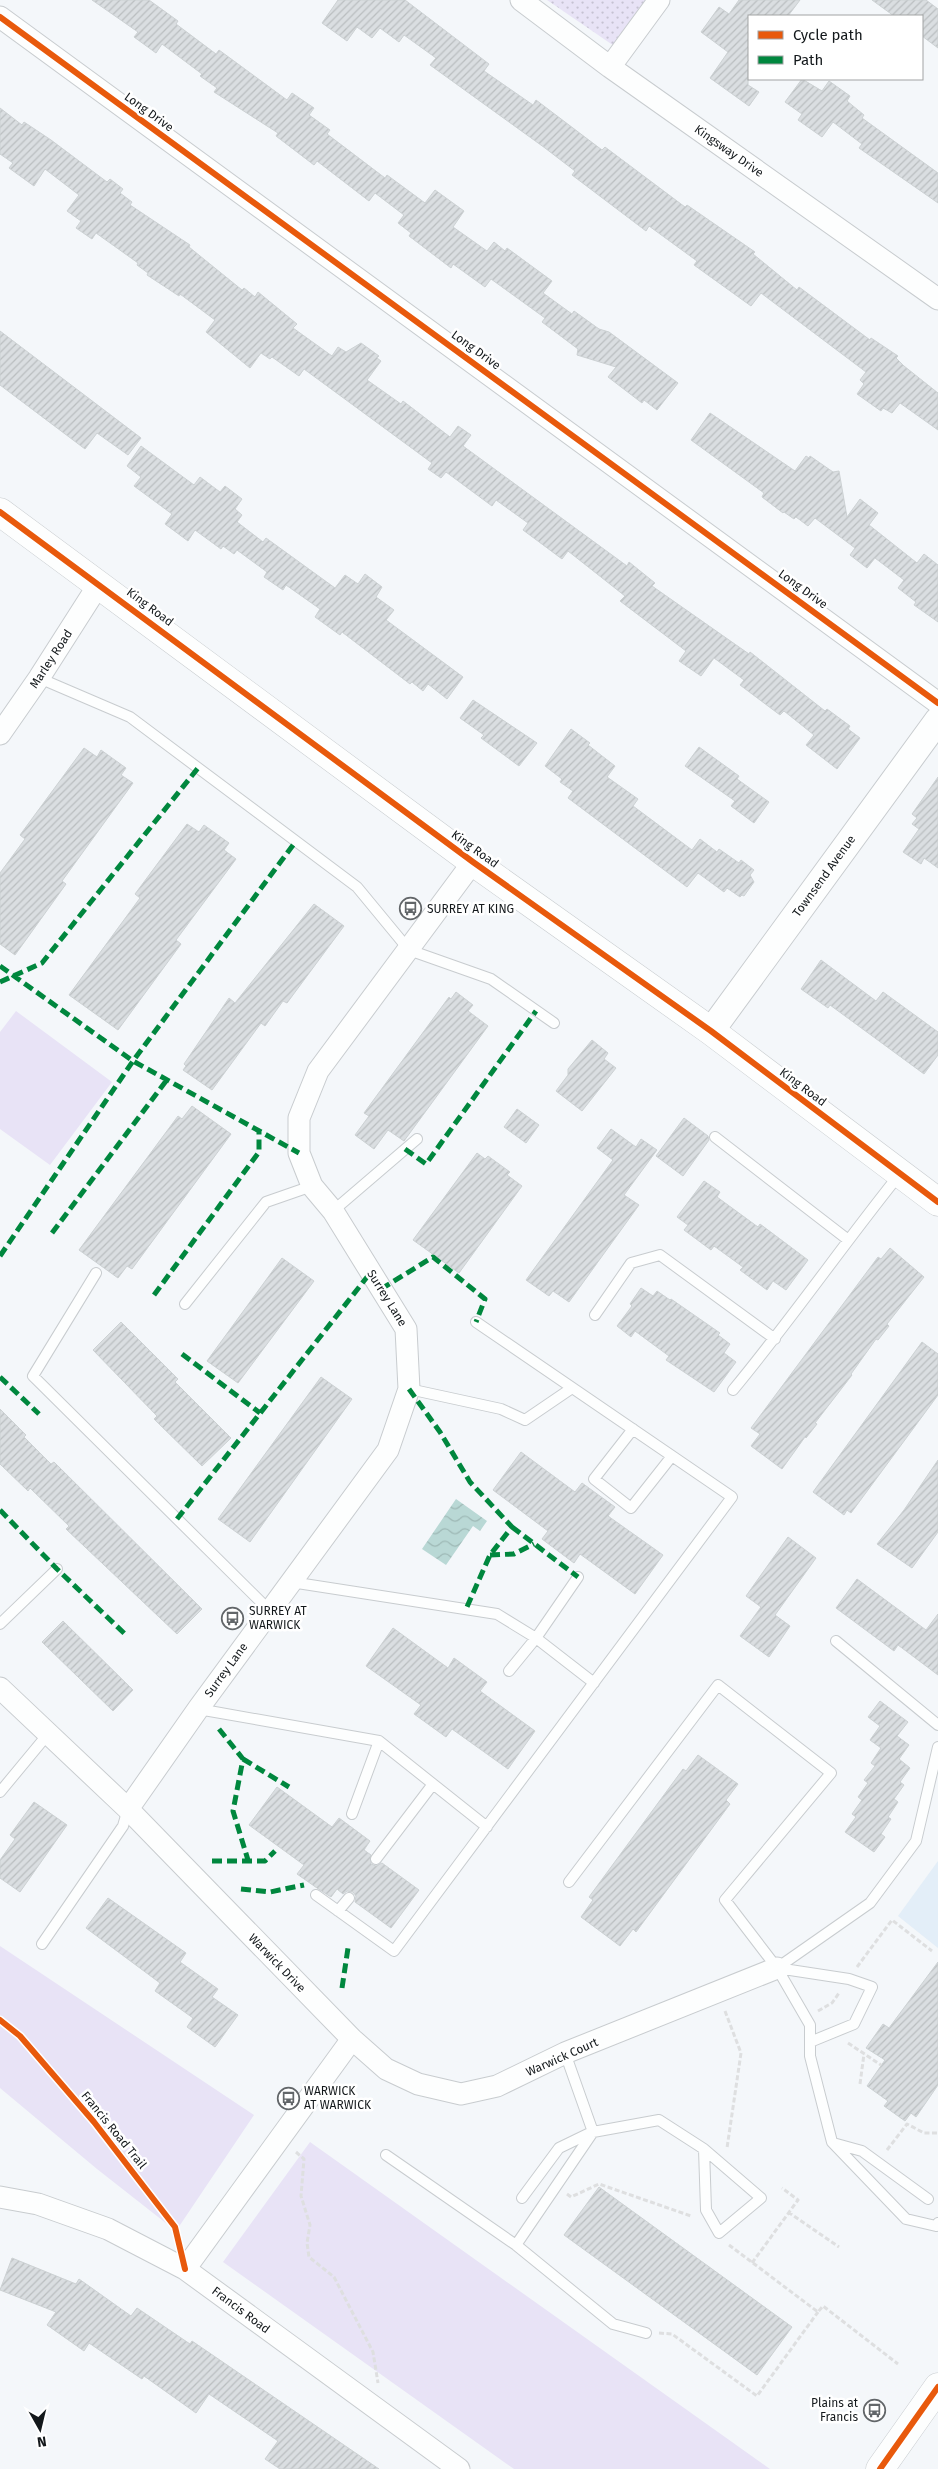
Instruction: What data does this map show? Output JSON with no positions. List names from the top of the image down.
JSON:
{
  "streets": {
    "main road": ["King Road"],
    "street": [
      "Long Drive",
      "Kingsway Drive",
      "Marley Road",
      "Townsend Avenue",
      "Surrey Lane",
      "Warwick Drive",
      "Warwick Court",
      "Francis Road"
    ],
    "cycle path": ["Francis Road Trail"]
  },
  "crossings": [
    ["King Road", "Marley Road"],
    ["King Road", "Townsend Avenue"],
    ["King Road", "Surrey Lane"],
    ["Surrey Lane", "Warwick Drive"],
    ["Warwick Drive", "Warwick Court"]
  ],
  "places": {
    "bus stop": [
      "SURREY AT KING",
      "SURREY AT WARWICK",
      "WARWICK AT WARWICK",
      "Plains at Francis"
    ]
  },
  "legend": ["Cycle path", "Path"],
  "north": "bottom"
}
